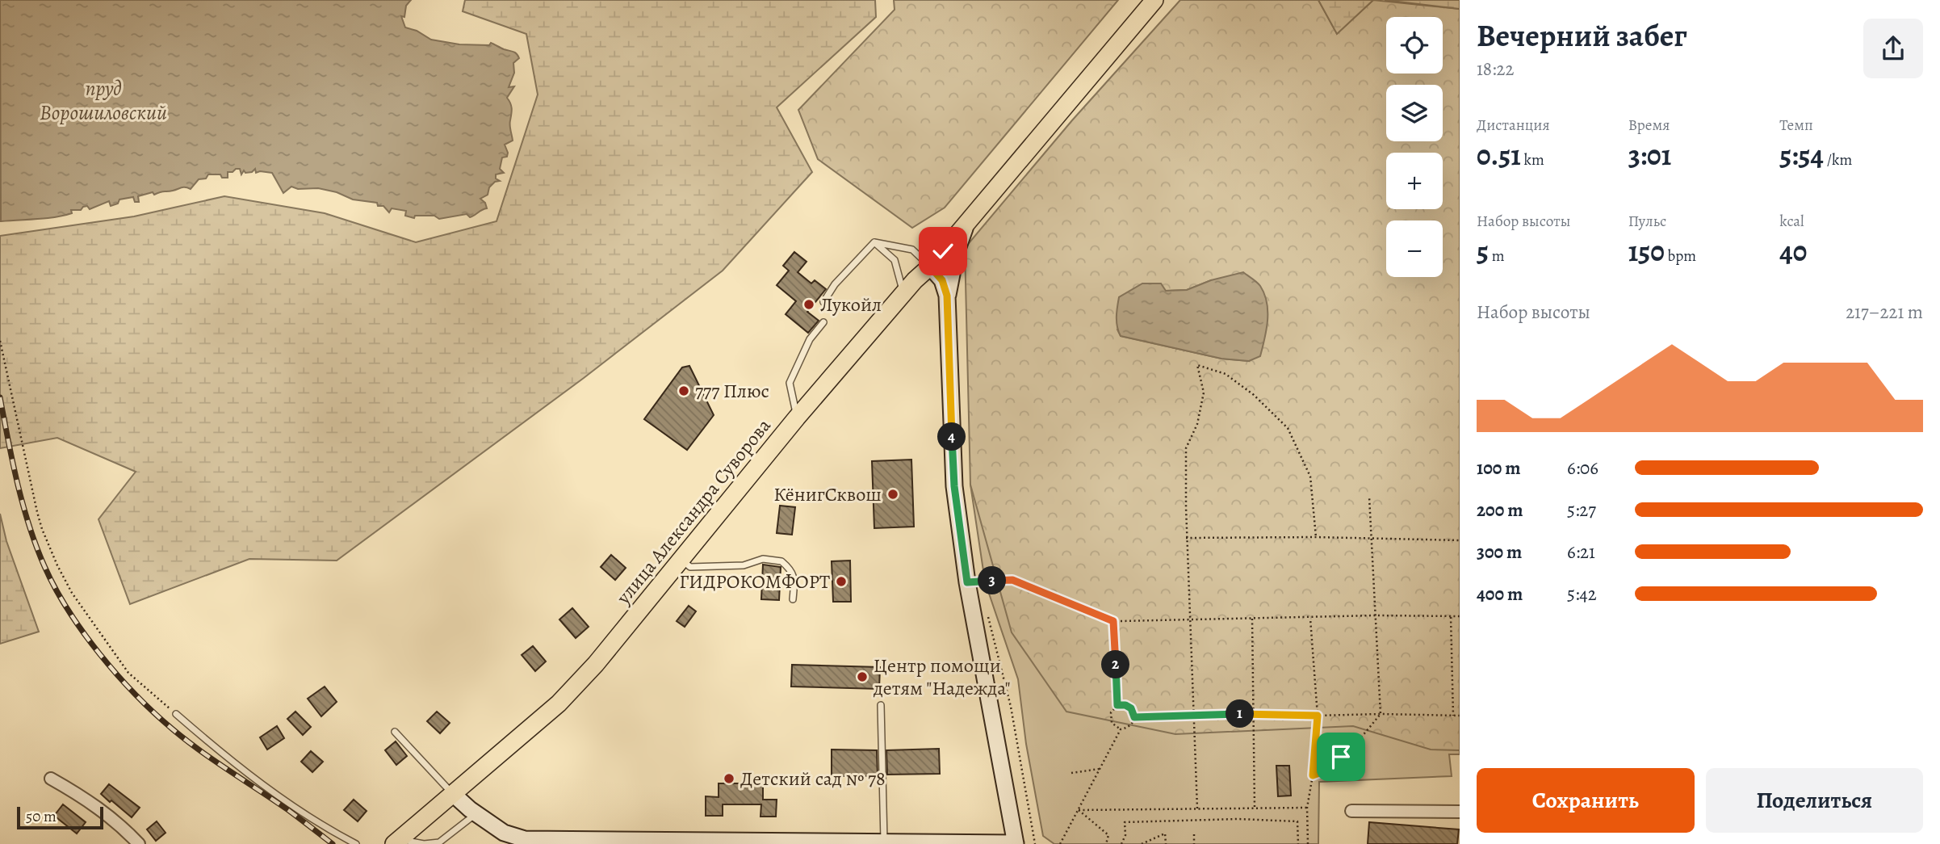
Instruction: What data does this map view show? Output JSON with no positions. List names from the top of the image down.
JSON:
{
  "streets": {
    "main road": ["улица Александра Суворова"]
  },
  "water": ["пруд Ворошиловский"],
  "places": [
    "Лукойл",
    "777 Плюс",
    "КёнигСквош",
    "ГИДРОКОМФОРТ",
    "Центр помощи детям \"Надежда\"",
    "Детский сад № 78"
  ],
  "scale_bar": "50 m",
  "page": {
    "heading": ["Вечерний забег", "18:22"],
    "map_buttons": ["+", "−"],
    "stats": [
      ["Дистанция", "0.51 km"],
      ["Время", "3:01"],
      ["Темп", "5:54 /km"],
      ["Набор высоты", "5 m"],
      ["Пульс", "150 bpm"],
      ["kcal", "40"]
    ],
    "chart": ["Набор высоты", "217–221 m"],
    "pins": [
      "4",
      "3",
      "2",
      "1"
    ],
    "list": [
      {
        "name": "100 m",
        "note": "6:06"
      },
      {
        "name": "200 m",
        "note": "5:27"
      },
      {
        "name": "300 m",
        "note": "6:21"
      },
      {
        "name": "400 m",
        "note": "5:42"
      }
    ],
    "buttons": ["Сохранить", "Поделиться"],
    "scale": "50 m"
  }
}
